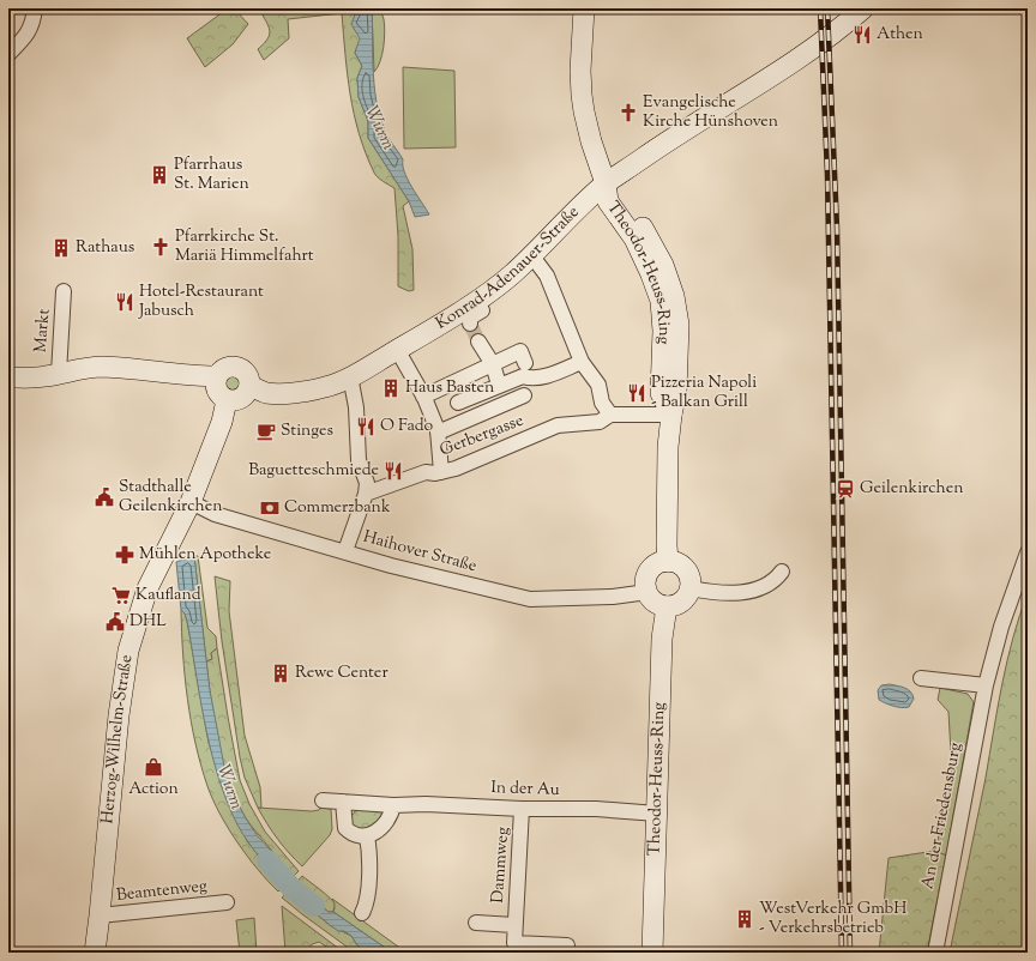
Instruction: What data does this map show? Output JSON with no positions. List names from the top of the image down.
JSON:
{
  "streets": {
    "main road": ["Konrad-Adenauer-Straße", "Theodor-Heuss-Ring", "Herzog-Wilhelm-Straße"],
    "street": [
      "Markt",
      "Gerbergasse",
      "Haihover Straße",
      "In der Au",
      "An der Friedensburg",
      "Dammweg",
      "Beamtenweg"
    ]
  },
  "crossings": [
    ["Konrad-Adenauer-Straße", "Theodor-Heuss-Ring"],
    ["Konrad-Adenauer-Straße", "Herzog-Wilhelm-Straße"],
    ["Theodor-Heuss-Ring", "Haihover Straße"],
    ["Theodor-Heuss-Ring", "In der Au"],
    ["Haihover Straße", "Herzog-Wilhelm-Straße"],
    ["Herzog-Wilhelm-Straße", "Beamtenweg"],
    ["In der Au", "Dammweg"]
  ],
  "water": ["Wurm"],
  "places": {
    "restaurant": [
      "Athen",
      "Hotel-Restaurant Jabusch",
      "Pizzeria Napoli - Balkan Grill",
      "O Fado",
      "Baguetteschmiede"
    ],
    "church": ["Evangelische Kirche Hünshoven", "Pfarrkirche St. Mariä Himmelfahrt"],
    "building": [
      "Pfarrhaus St. Marien",
      "Rathaus",
      "Haus Basten",
      "Rewe Center",
      "WestVerkehr GmbH - Verkehrsbetrieb"
    ],
    "cafe": ["Stinges"],
    "station": ["Geilenkirchen"],
    "public building": ["Stadthalle Geilenkirchen", "DHL"],
    "bank": ["Commerzbank"],
    "pharmacy": ["Mühlen Apotheke"],
    "supermarket": ["Kaufland"],
    "shop": ["Action"]
  }
}
